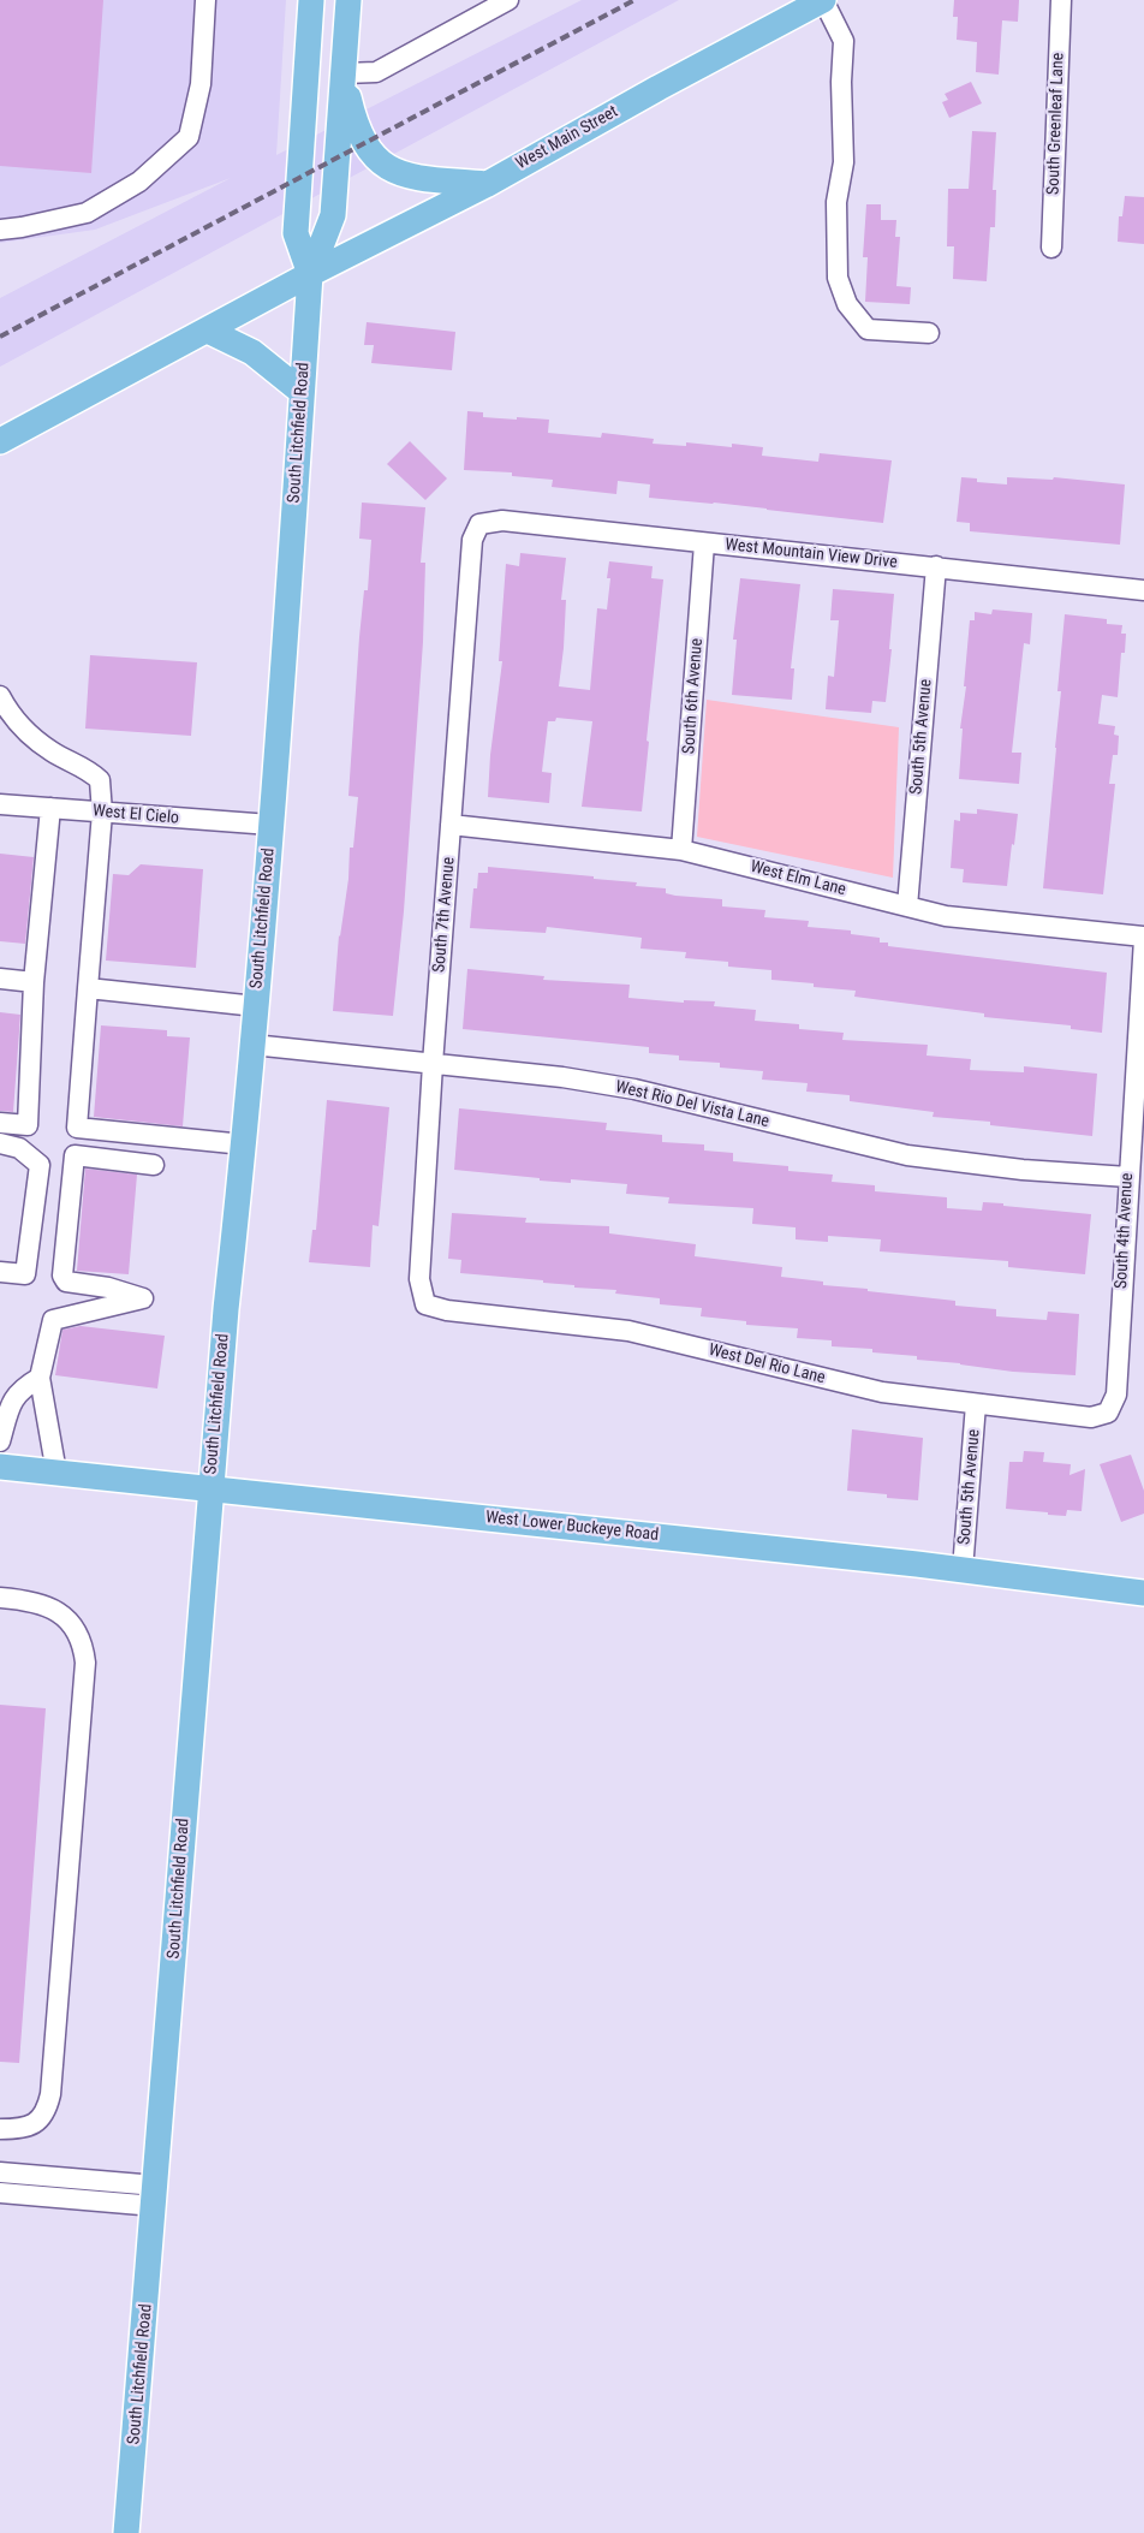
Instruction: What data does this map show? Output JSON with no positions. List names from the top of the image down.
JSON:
{
  "streets": {
    "main road": ["West Main Street", "South Litchfield Road", "West Lower Buckeye Road"],
    "street": [
      "South Greenleaf Lane",
      "West Mountain View Drive",
      "South 6th Avenue",
      "South 5th Avenue",
      "West El Cielo",
      "West Elm Lane",
      "South 7th Avenue",
      "West Rio Del Vista Lane",
      "South 4th Avenue",
      "West Del Rio Lane"
    ]
  },
  "crossings": [
    ["West Main Street", "South Litchfield Road"],
    ["South Litchfield Road", "West El Cielo"],
    ["South Litchfield Road", "West Rio Del Vista Lane"],
    ["South Litchfield Road", "West Lower Buckeye Road"],
    ["West Mountain View Drive", "South 6th Avenue"],
    ["West Mountain View Drive", "South 5th Avenue"],
    ["West Mountain View Drive", "South 7th Avenue"],
    ["South 6th Avenue", "West Elm Lane"],
    ["South 5th Avenue", "West Elm Lane"],
    ["South 5th Avenue", "West Del Rio Lane"],
    ["South 5th Avenue", "West Lower Buckeye Road"],
    ["West Elm Lane", "South 7th Avenue"],
    ["West Elm Lane", "South 4th Avenue"],
    ["South 7th Avenue", "West Rio Del Vista Lane"],
    ["South 7th Avenue", "West Del Rio Lane"],
    ["West Rio Del Vista Lane", "South 4th Avenue"],
    ["South 4th Avenue", "West Del Rio Lane"]
  ]
}
